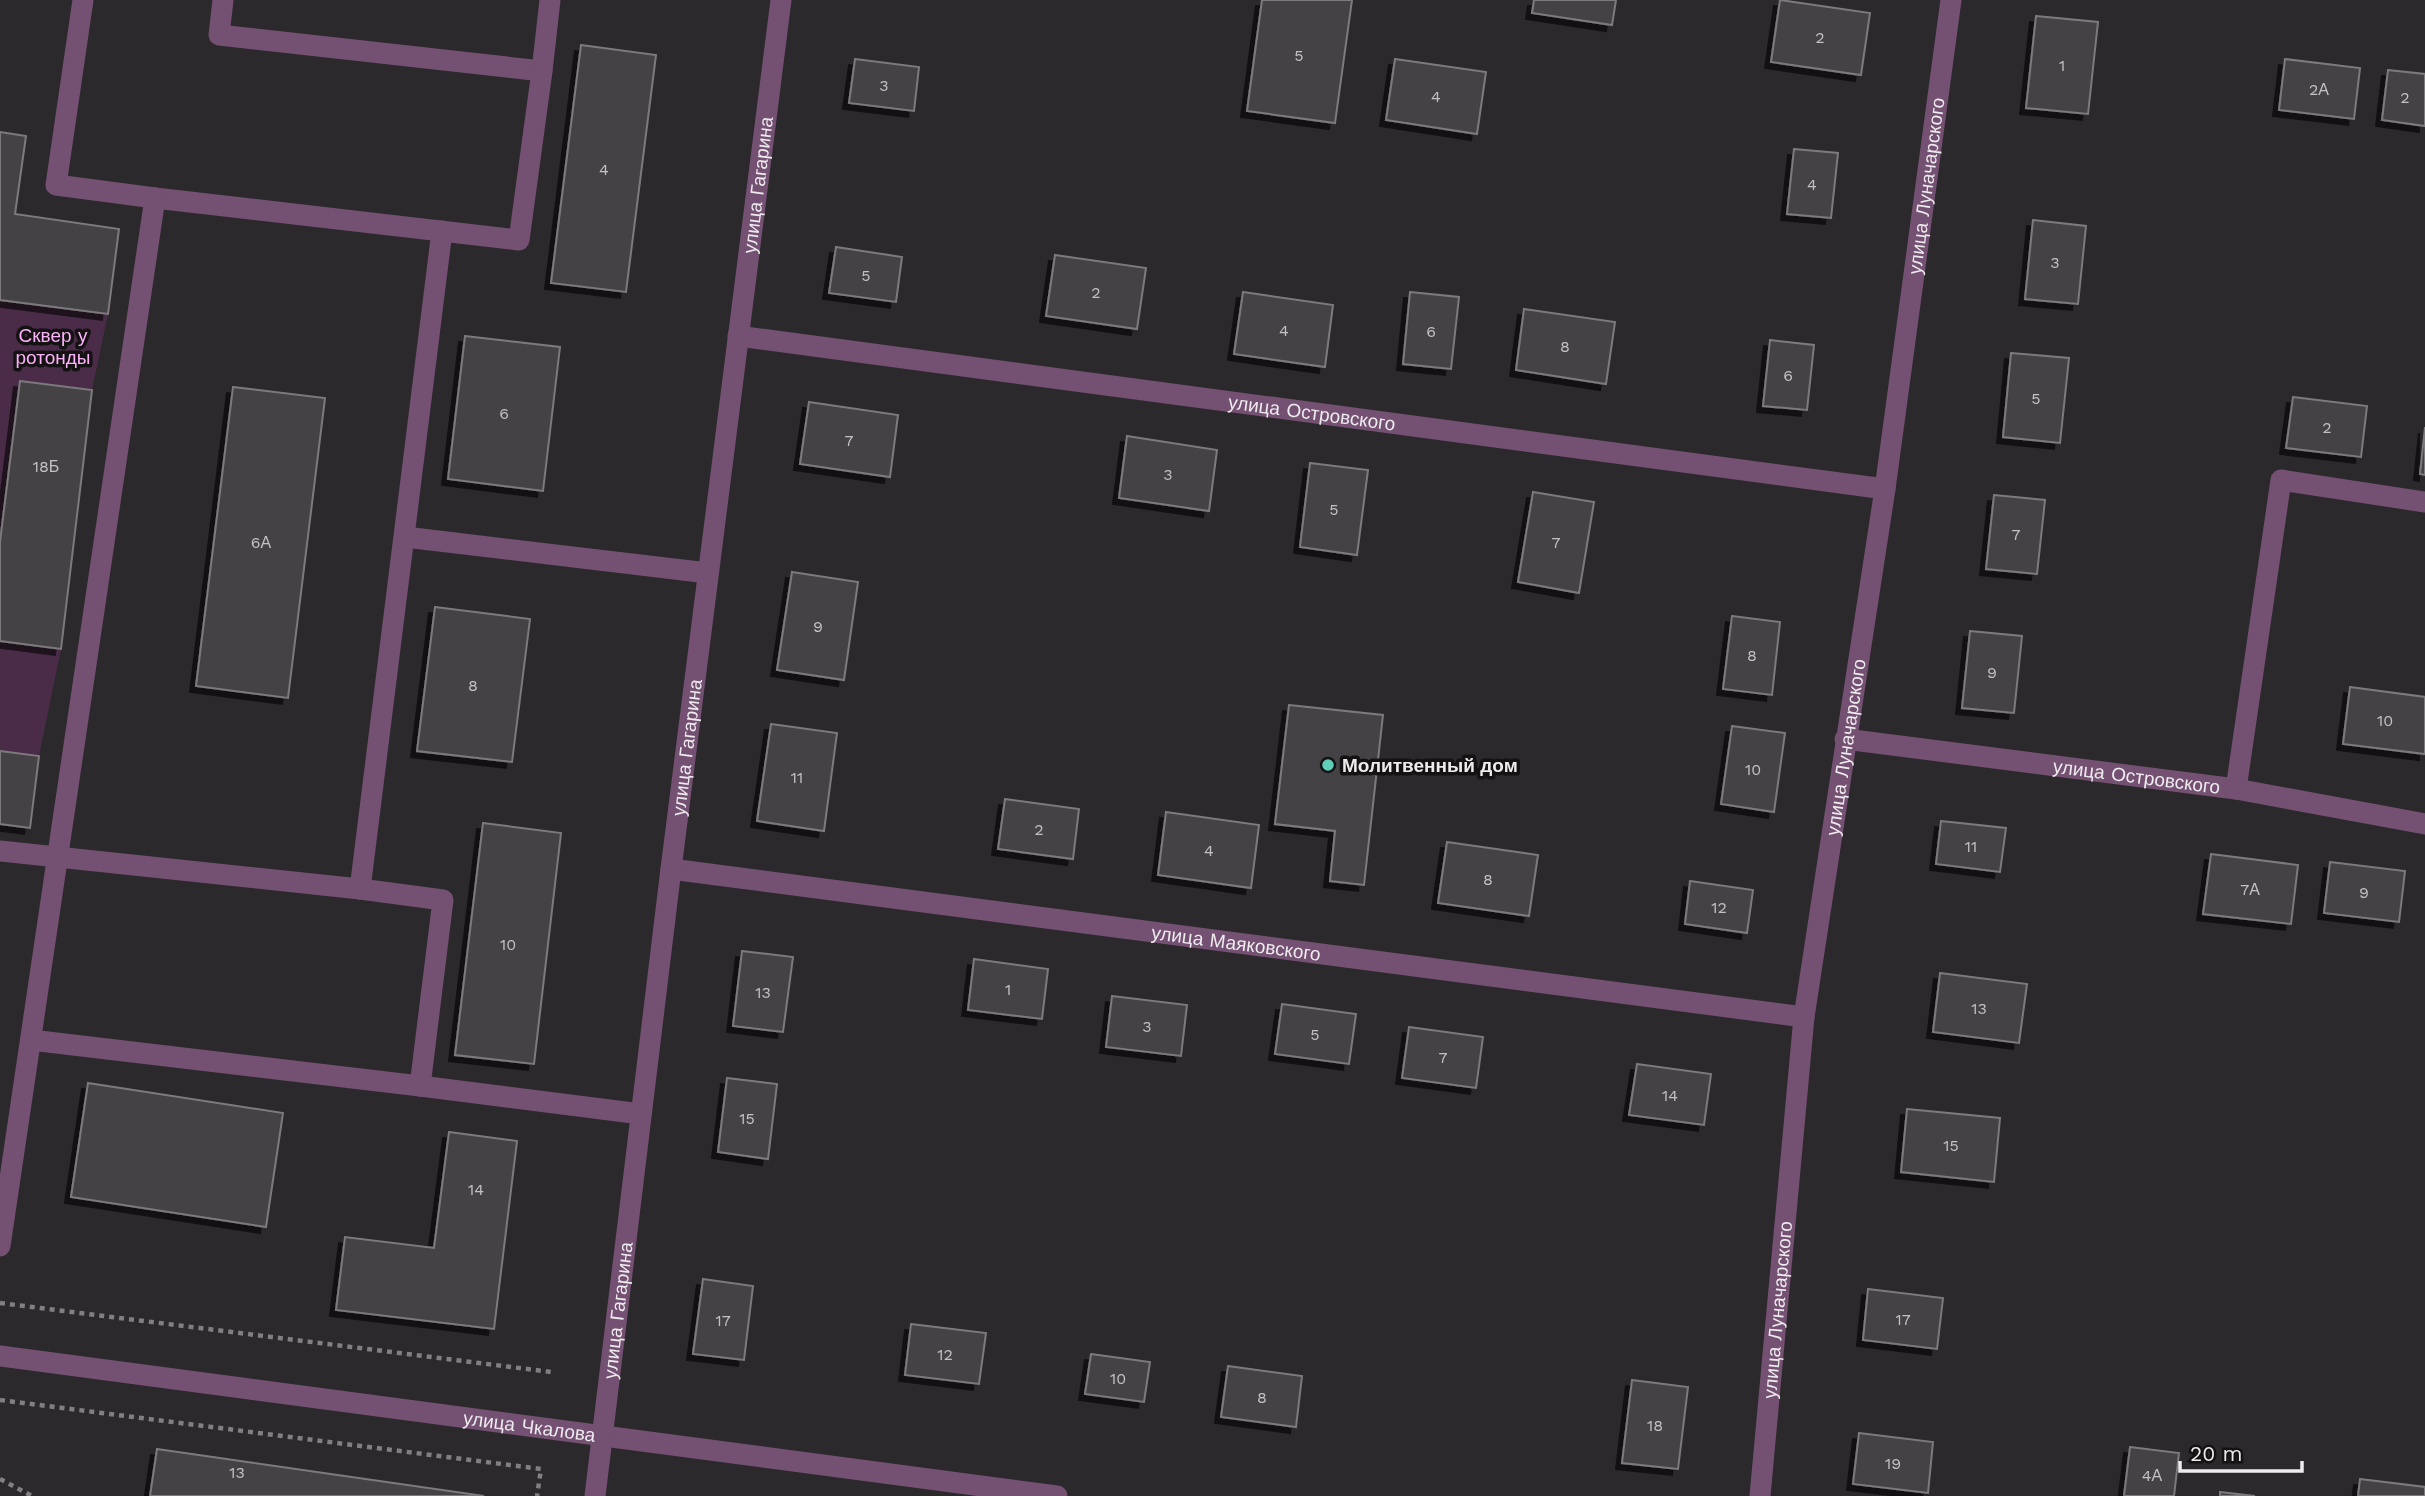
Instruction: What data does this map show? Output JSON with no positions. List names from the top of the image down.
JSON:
{
  "streets": {
    "street": [
      "улица Гагарина",
      "улица Луначарского",
      "улица Островского",
      "улица Маяковского",
      "улица Чкалова"
    ]
  },
  "crossings": [
    ["улица Гагарина", "улица Островского"],
    ["улица Гагарина", "улица Маяковского"],
    ["улица Гагарина", "улица Чкалова"],
    ["улица Луначарского", "улица Островского"],
    ["улица Луначарского", "улица Маяковского"]
  ],
  "parks": ["Сквер у ротонды"],
  "places": ["Молитвенный дом"],
  "house_numbers": [
    "2",
    "5",
    "1",
    "3",
    "2А",
    "4",
    "2",
    "4",
    "4",
    "3",
    "5",
    "2",
    "4",
    "6",
    "8",
    "6",
    "5",
    "6",
    "2",
    "7",
    "18Б",
    "3",
    "5",
    "7",
    "6А",
    "7",
    "9",
    "8",
    "9",
    "8",
    "10",
    "10",
    "11",
    "2",
    "11",
    "4",
    "8",
    "7А",
    "9",
    "12",
    "10",
    "1",
    "13",
    "13",
    "3",
    "5",
    "7",
    "14",
    "15",
    "15",
    "14",
    "17",
    "17",
    "12",
    "10",
    "8",
    "18",
    "19",
    "13",
    "4А"
  ],
  "scale_bar": "20 m"
}
